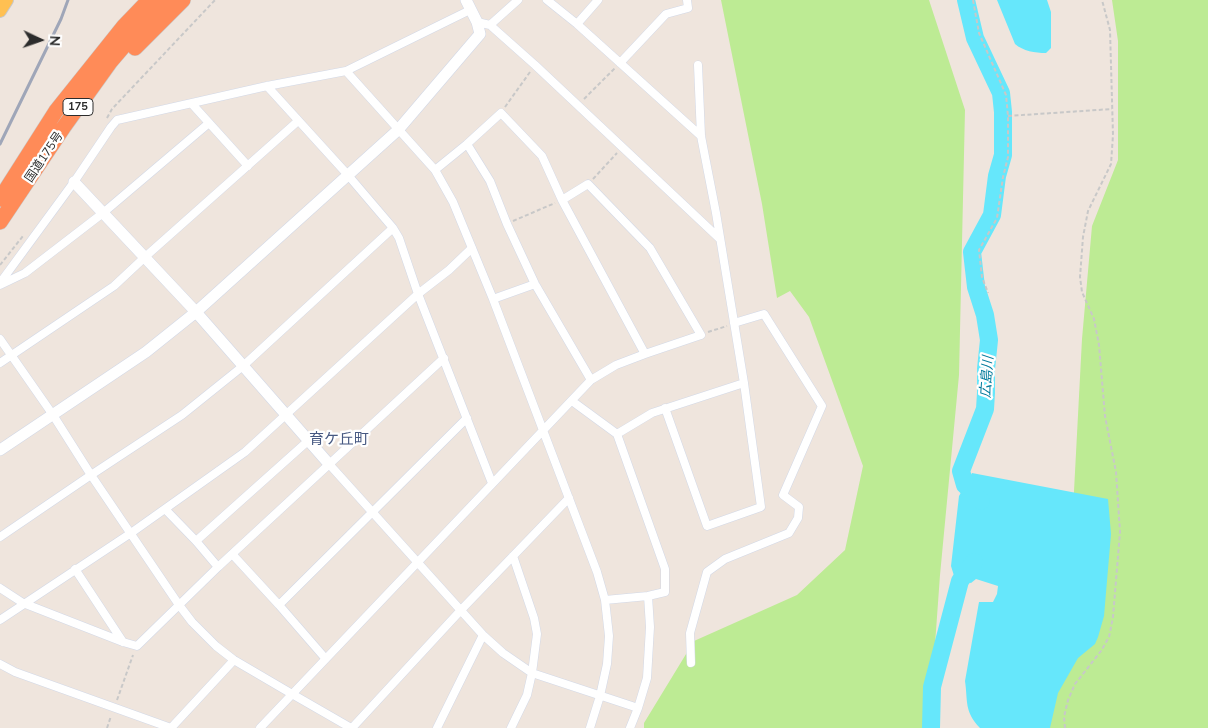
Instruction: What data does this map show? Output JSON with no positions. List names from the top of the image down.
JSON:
{
  "streets": {
    "highway": ["175", "国道175号"]
  },
  "districts": ["育ケ丘町"],
  "water": ["広島川"],
  "north": "right"
}
